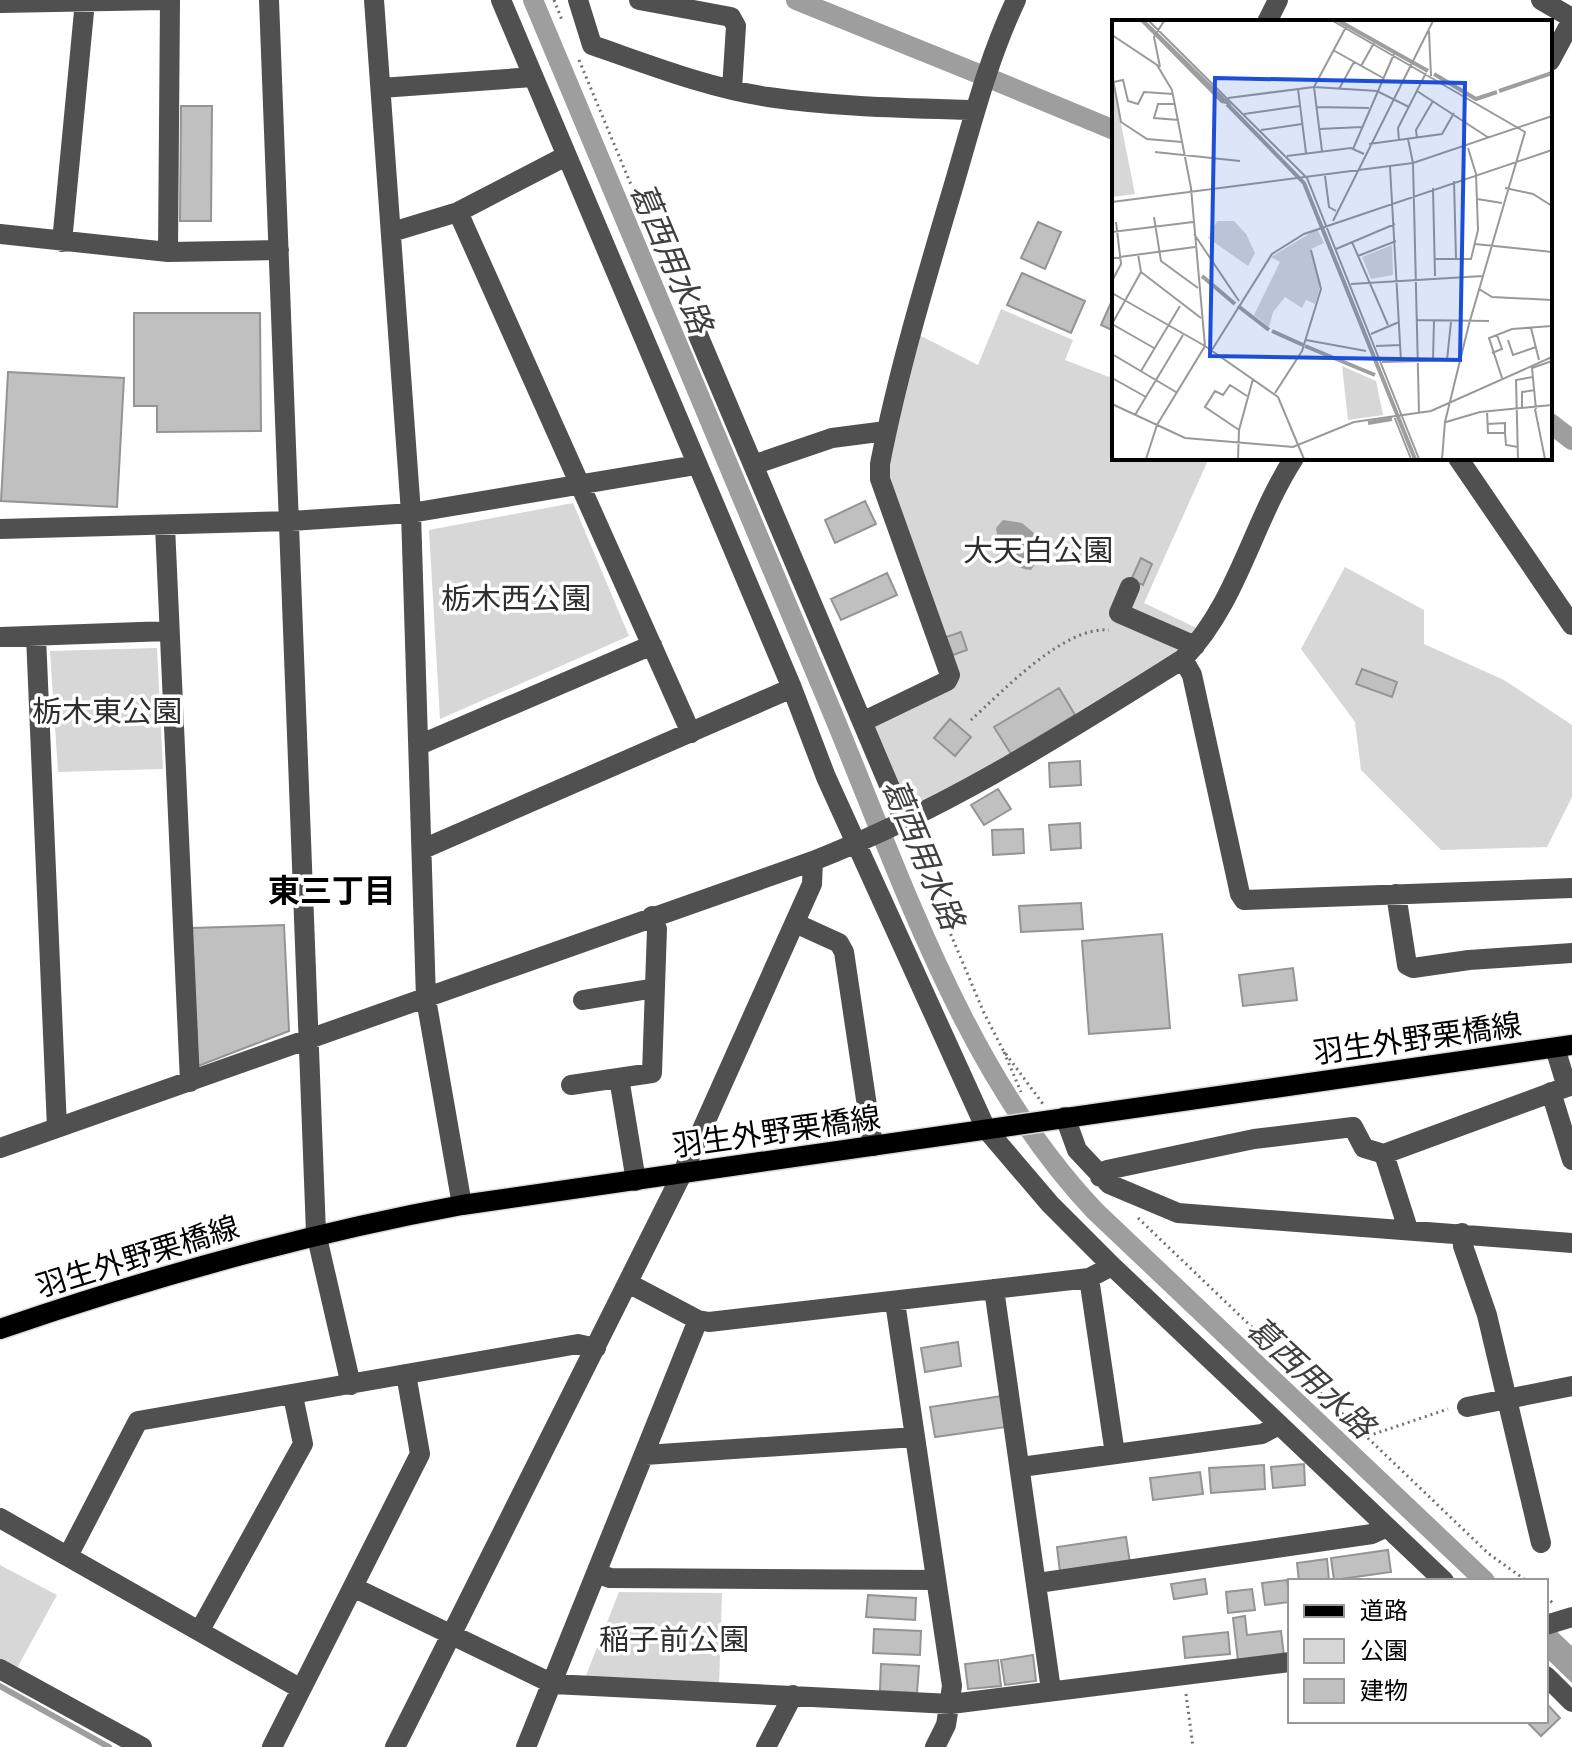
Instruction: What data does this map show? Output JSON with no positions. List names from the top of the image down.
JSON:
{
  "streets": {
    "main road": ["羽生外野栗橋線"]
  },
  "districts": ["東三丁目"],
  "water": ["葛西用水路"],
  "parks": [
    "大天白公園",
    "栃木西公園",
    "栃木東公園",
    "稲子前公園"
  ],
  "legend": ["道路", "公園", "建物"]
}
